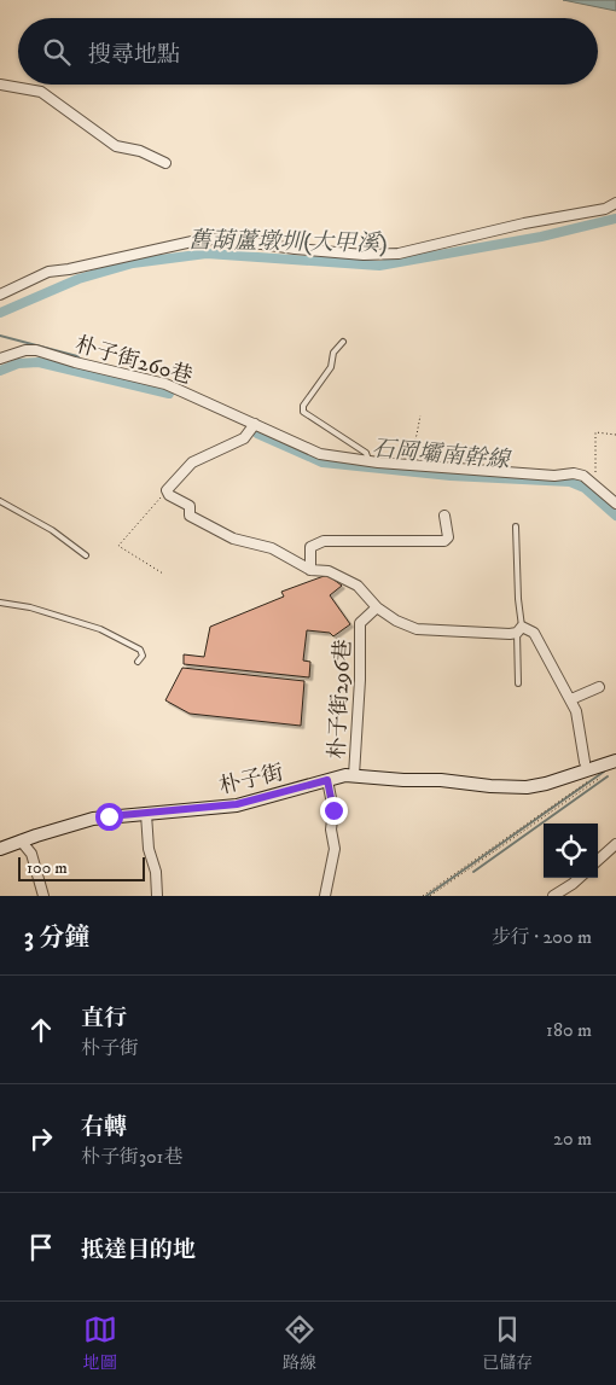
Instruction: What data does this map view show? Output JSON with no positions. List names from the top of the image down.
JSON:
{
  "streets": {
    "street": ["朴子街260巷", "朴子街296巷", "朴子街"]
  },
  "crossings": [
    ["朴子街296巷", "朴子街"]
  ],
  "water": ["舊葫蘆墩圳(大甲溪)", "石岡壩南幹線"],
  "scale_bar": "100 m",
  "page": {
    "search": "搜尋地點",
    "scale": "100 m",
    "heading": ["3 分鐘", "步行 · 200 m"],
    "list": [
      ["直行", "朴子街", "180 m"],
      ["右轉", "朴子街301巷", "20 m"],
      "抵達目的地"
    ],
    "nav": ["地圖", "路線", "已儲存"]
  }
}
